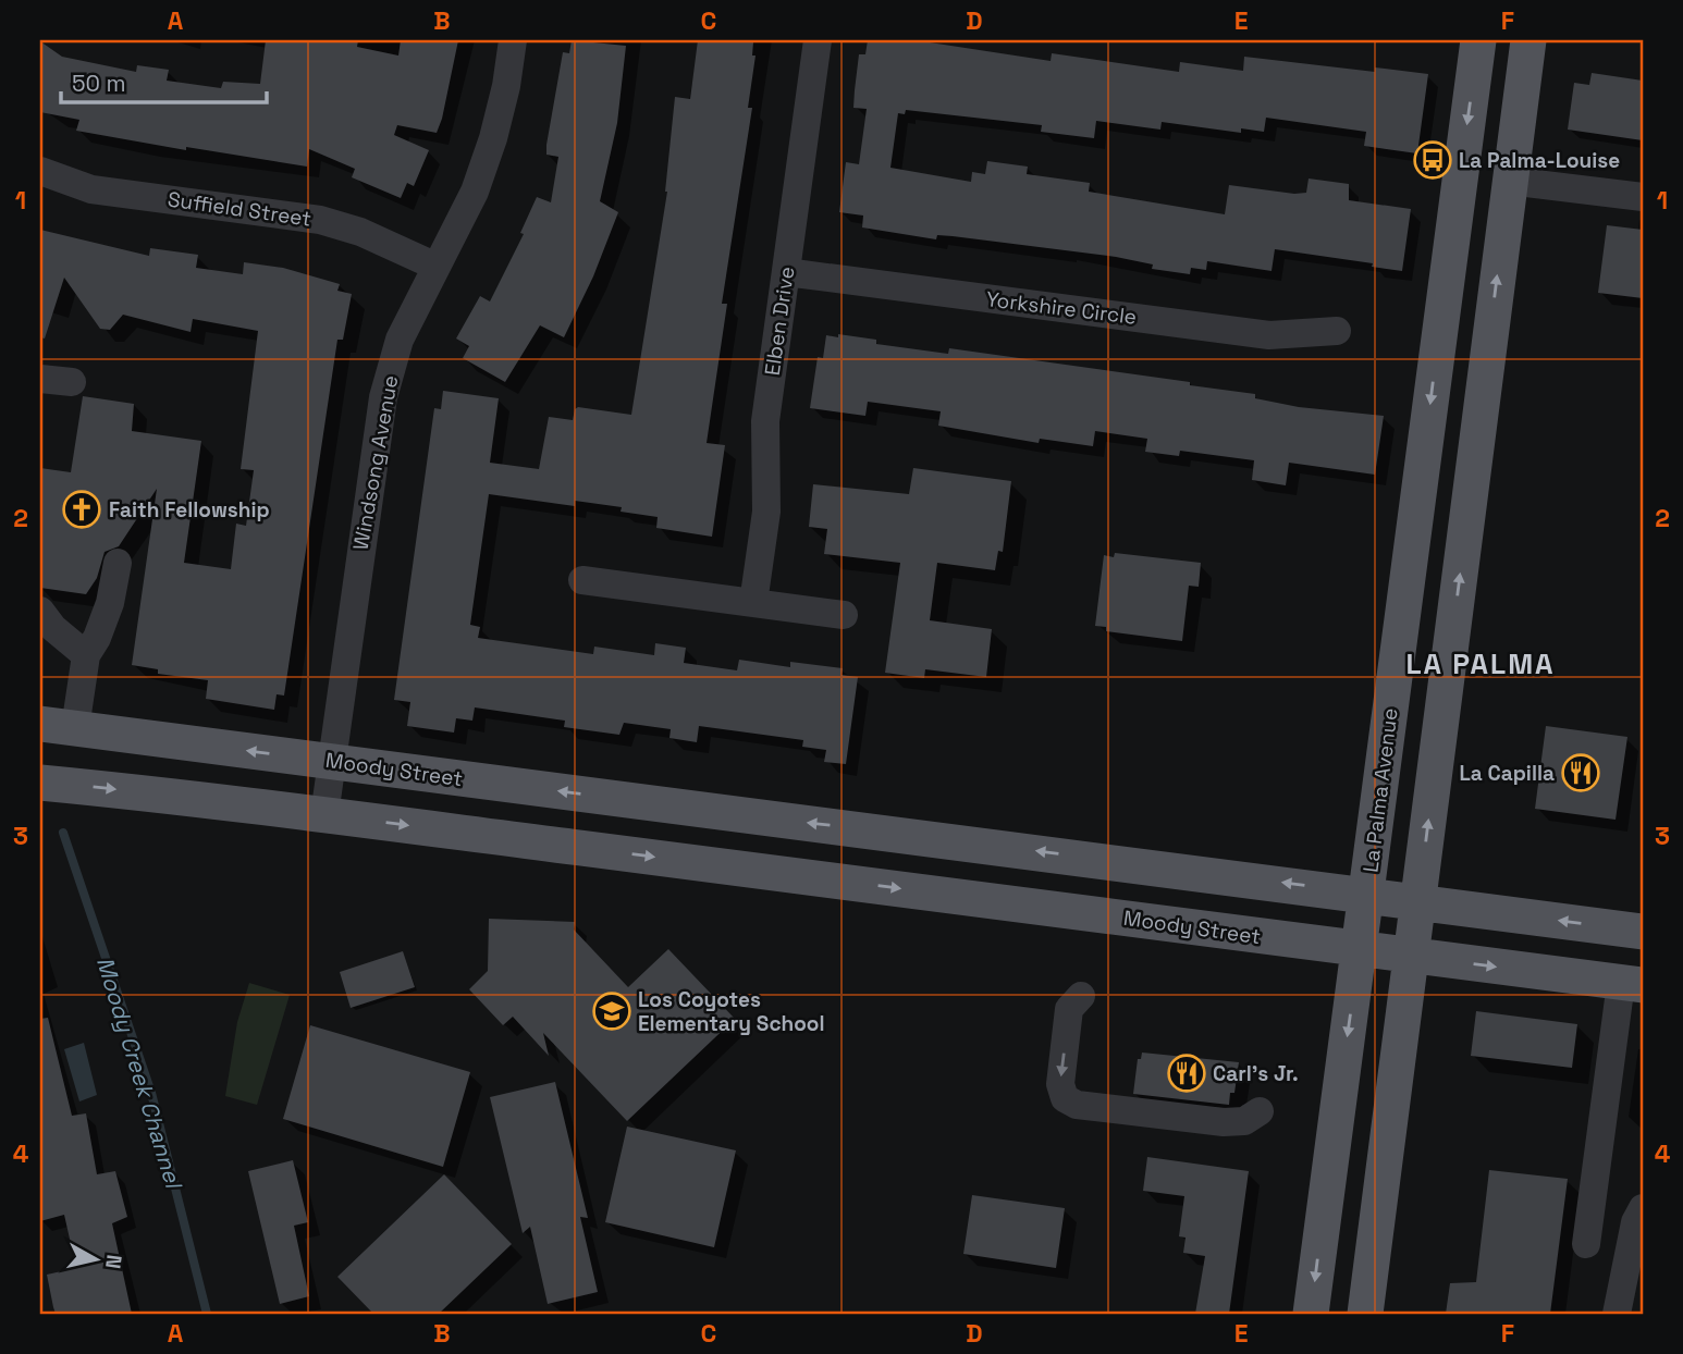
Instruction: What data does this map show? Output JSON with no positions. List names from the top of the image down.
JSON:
{
  "streets": {
    "main road": ["Moody Street", "La Palma Avenue"],
    "street": [
      "Suffield Street",
      "Yorkshire Circle",
      "Elben Drive",
      "Windsong Avenue"
    ]
  },
  "crossings": [
    ["Suffield Street", "Windsong Avenue"],
    ["Yorkshire Circle", "Elben Drive"],
    ["Windsong Avenue", "Moody Street"],
    ["Moody Street", "La Palma Avenue"]
  ],
  "districts": ["LA PALMA"],
  "water": ["Moody Creek Channel"],
  "places": {
    "bus stop": ["La Palma-Louise"],
    "church": ["Faith Fellowship"],
    "restaurant": ["La Capilla", "Carl's Jr."],
    "school or university": ["Los Coyotes Elementary School"]
  },
  "scale_bar": "50 m",
  "north": "right",
  "grid": {
    "columns": [
      "A",
      "B",
      "C",
      "D",
      "E",
      "F"
    ],
    "rows": [
      "1",
      "2",
      "3",
      "4"
    ]
  }
}
